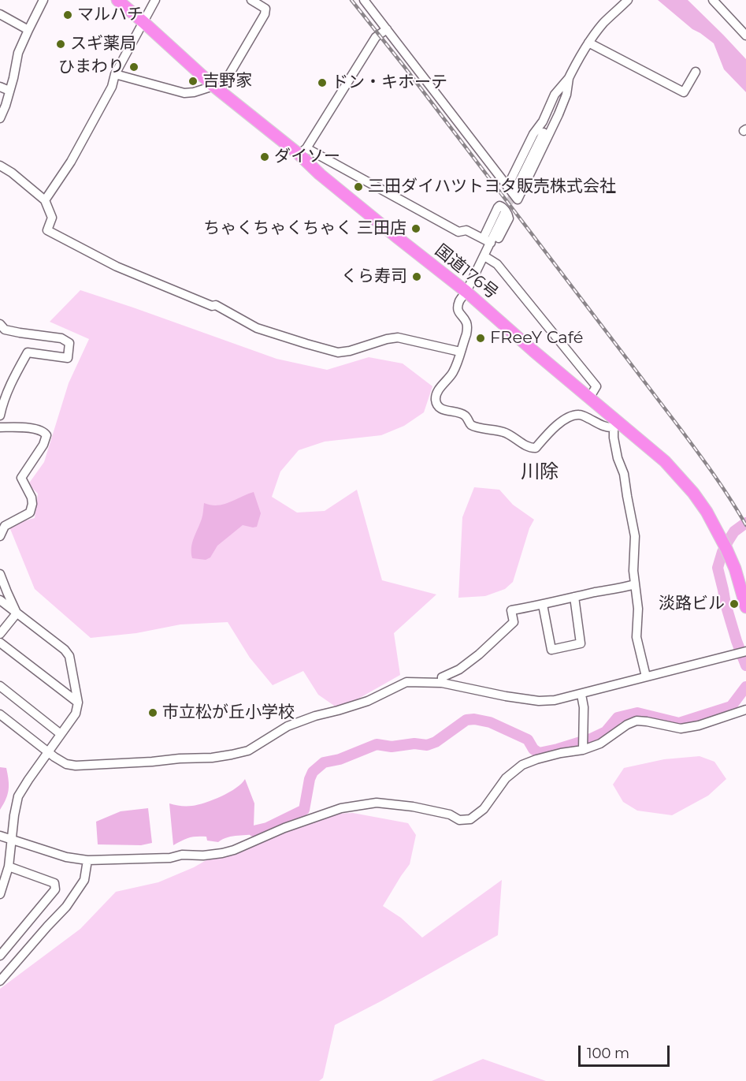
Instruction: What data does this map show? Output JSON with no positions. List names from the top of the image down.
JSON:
{
  "streets": {
    "highway": ["国道176号"]
  },
  "districts": ["川除"],
  "places": [
    "マルハチ",
    "スギ薬局",
    "ひまわり",
    "吉野家",
    "ドン・キホーテ",
    "ダイソー",
    "三田ダイハツトヨタ販売株式会社",
    "ちゃくちゃくちゃく 三田店",
    "くら寿司",
    "FReeY Café",
    "淡路ビル",
    "市立松が丘小学校"
  ],
  "scale_bar": "100 m"
}
